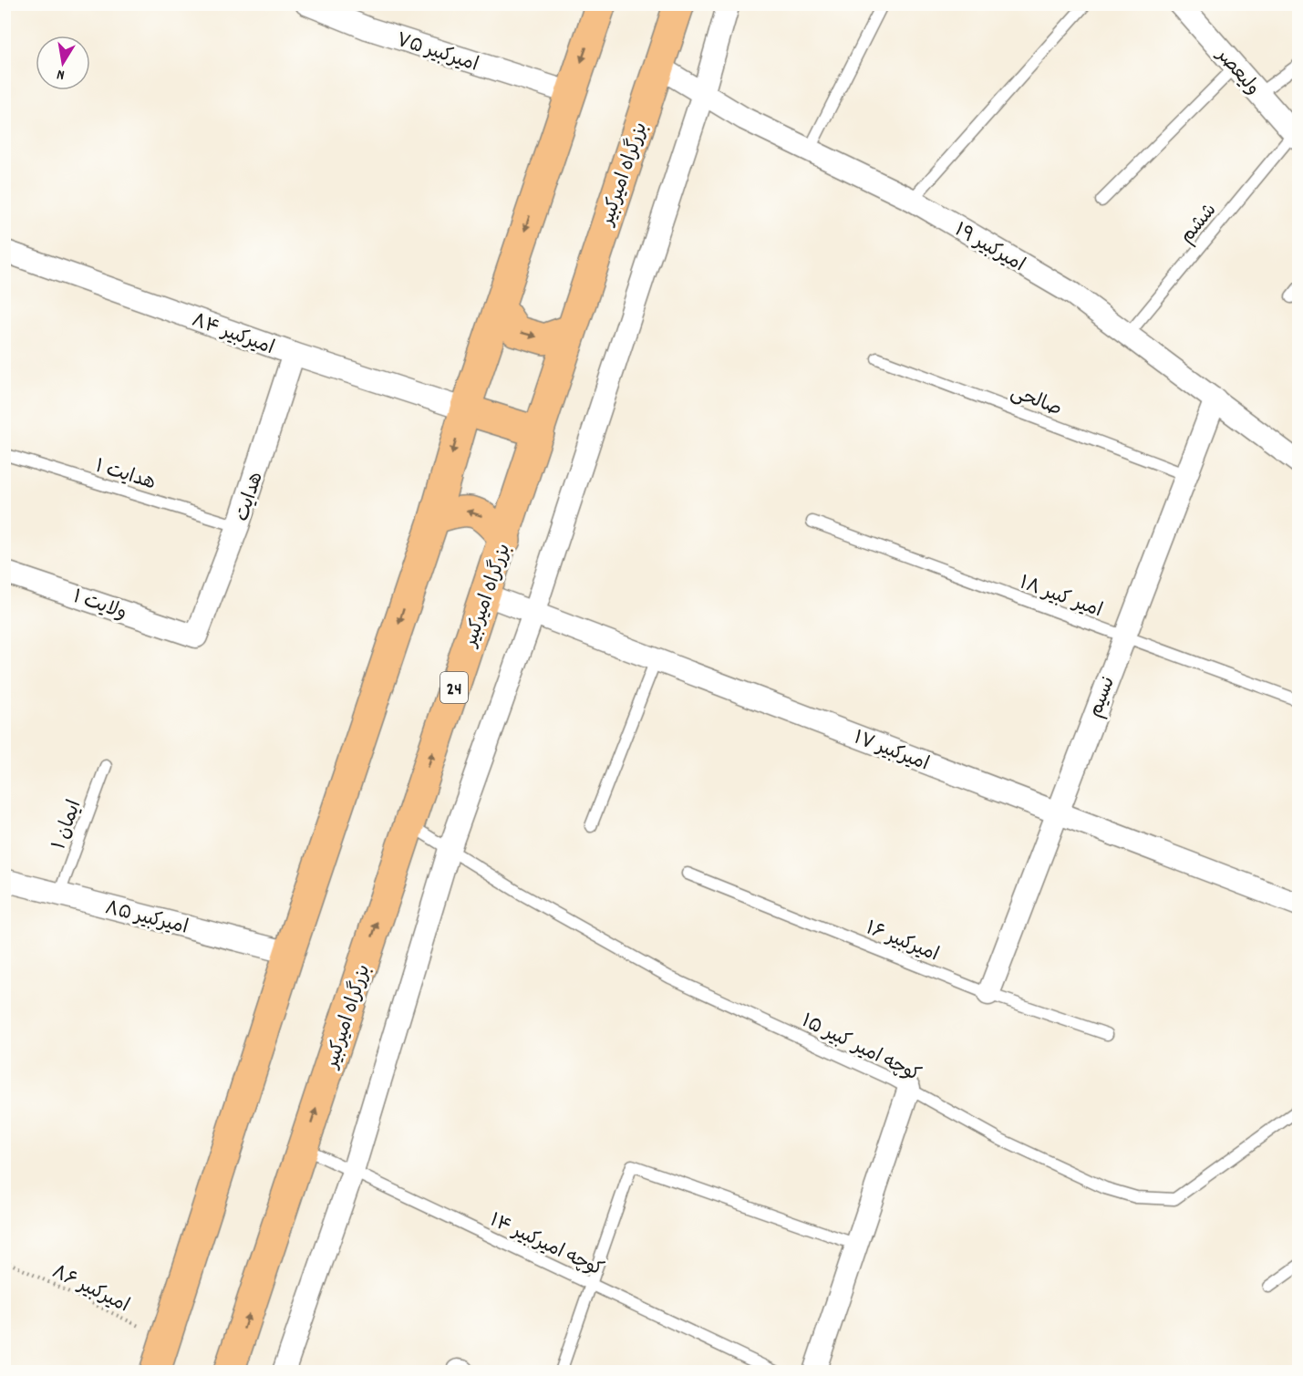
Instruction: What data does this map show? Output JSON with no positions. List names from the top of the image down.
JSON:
{
  "streets": {
    "main road": ["بزرگراه امیرکبیر", "24"],
    "street": [
      "امیرکبیر ۷۵",
      "ولیعصر",
      "امیرکبیر ۱۹",
      "امیرکبیر ۸۴",
      "هدایت",
      "ولایت ۱",
      "نسیم",
      "امیرکبیر ۱۷",
      "امیرکبیر ۸۵"
    ],
    "lane": [
      "ششم",
      "صالحی",
      "هدایت ۱",
      "امیر کبیر ۱۸",
      "ایمان ۱",
      "امیرکبیر ۱۶",
      "کوچه امیر کبیر ۱۵",
      "کوچه امیرکبیر ۱۴"
    ],
    "path": ["امیرکبیر ۸۶"]
  },
  "crossings": [
    ["ولیعصر", "ششم"],
    ["بزرگراه امیرکبیر", "امیرکبیر ۱۹"],
    ["بزرگراه امیرکبیر", "امیرکبیر ۱۷"],
    ["بزرگراه امیرکبیر", "کوچه امیر کبیر ۱۵"],
    ["بزرگراه امیرکبیر", "کوچه امیرکبیر ۱۴"],
    ["ششم", "امیرکبیر ۱۹"],
    ["امیرکبیر ۱۹", "نسیم"],
    ["امیرکبیر ۸۴", "هدایت"],
    ["صالحی", "نسیم"],
    ["هدایت ۱", "هدایت"],
    ["هدایت", "ولایت ۱"],
    ["امیر کبیر ۱۸", "نسیم"],
    ["نسیم", "امیرکبیر ۱۷"],
    ["نسیم", "امیرکبیر ۱۶"],
    ["ایمان ۱", "امیرکبیر ۸۵"]
  ],
  "north": "bottom"
}
